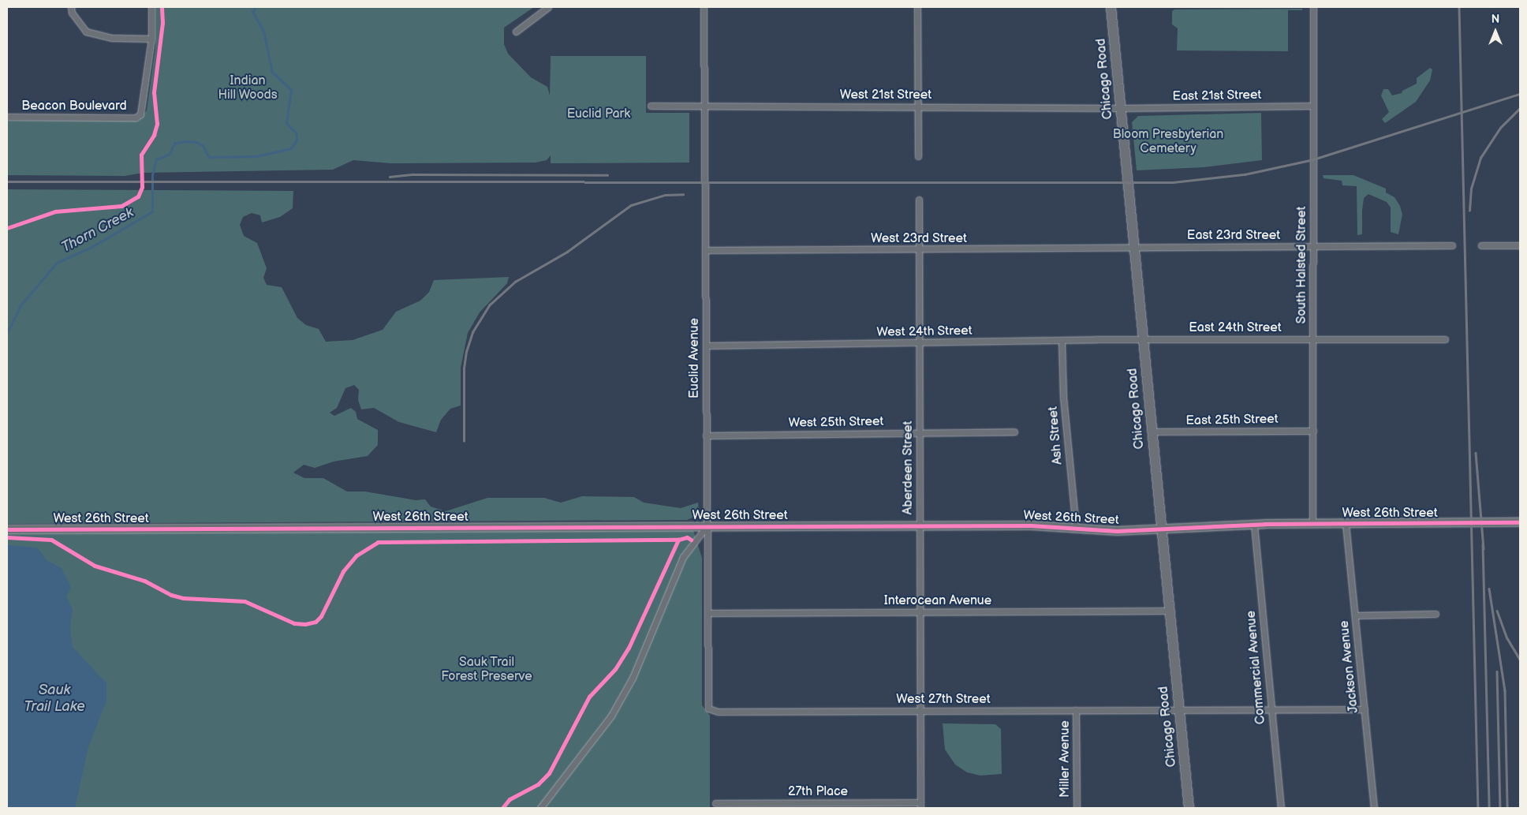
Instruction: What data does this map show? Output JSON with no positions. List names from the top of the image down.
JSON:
{
  "streets": {
    "main road": ["Chicago Road"],
    "street": [
      "West 21st Street",
      "East 21st Street",
      "Beacon Boulevard",
      "East 23rd Street",
      "West 23rd Street",
      "South Halsted Street",
      "East 24th Street",
      "West 24th Street",
      "Euclid Avenue",
      "East 25th Street",
      "West 25th Street",
      "Ash Street",
      "Aberdeen Street",
      "West 26th Street",
      "Interocean Avenue",
      "Jackson Avenue",
      "Commercial Avenue",
      "West 27th Street",
      "Miller Avenue",
      "27th Place"
    ]
  },
  "crossings": [
    ["Chicago Road", "West 21st Street"],
    ["Chicago Road", "East 21st Street"],
    ["Chicago Road", "East 23rd Street"],
    ["Chicago Road", "West 23rd Street"],
    ["Chicago Road", "East 24th Street"],
    ["Chicago Road", "West 24th Street"],
    ["Chicago Road", "East 25th Street"],
    ["Chicago Road", "West 26th Street"],
    ["Chicago Road", "Interocean Avenue"],
    ["Chicago Road", "West 27th Street"],
    ["West 21st Street", "East 21st Street"],
    ["West 21st Street", "Euclid Avenue"],
    ["East 21st Street", "South Halsted Street"],
    ["East 23rd Street", "West 23rd Street"],
    ["East 23rd Street", "South Halsted Street"],
    ["West 23rd Street", "Euclid Avenue"],
    ["West 23rd Street", "Aberdeen Street"],
    ["South Halsted Street", "East 24th Street"],
    ["South Halsted Street", "East 25th Street"],
    ["South Halsted Street", "West 26th Street"],
    ["East 24th Street", "West 24th Street"],
    ["West 24th Street", "Euclid Avenue"],
    ["West 24th Street", "Ash Street"],
    ["West 24th Street", "Aberdeen Street"],
    ["Euclid Avenue", "West 25th Street"],
    ["Euclid Avenue", "West 26th Street"],
    ["Euclid Avenue", "Interocean Avenue"],
    ["Euclid Avenue", "West 27th Street"],
    ["West 25th Street", "Aberdeen Street"],
    ["Ash Street", "West 26th Street"],
    ["Aberdeen Street", "West 26th Street"],
    ["Aberdeen Street", "Interocean Avenue"],
    ["Aberdeen Street", "West 27th Street"],
    ["Aberdeen Street", "27th Place"],
    ["West 26th Street", "Jackson Avenue"],
    ["West 26th Street", "Commercial Avenue"],
    ["Jackson Avenue", "West 27th Street"],
    ["Commercial Avenue", "West 27th Street"],
    ["West 27th Street", "Miller Avenue"]
  ],
  "water": ["Thorn Creek", "Sauk Trail Lake"],
  "parks": [
    "Indian Hill Woods",
    "Euclid Park",
    "Bloom Presbyterian Cemetery",
    "Sauk Trail Forest Preserve"
  ],
  "north": "top"
}
